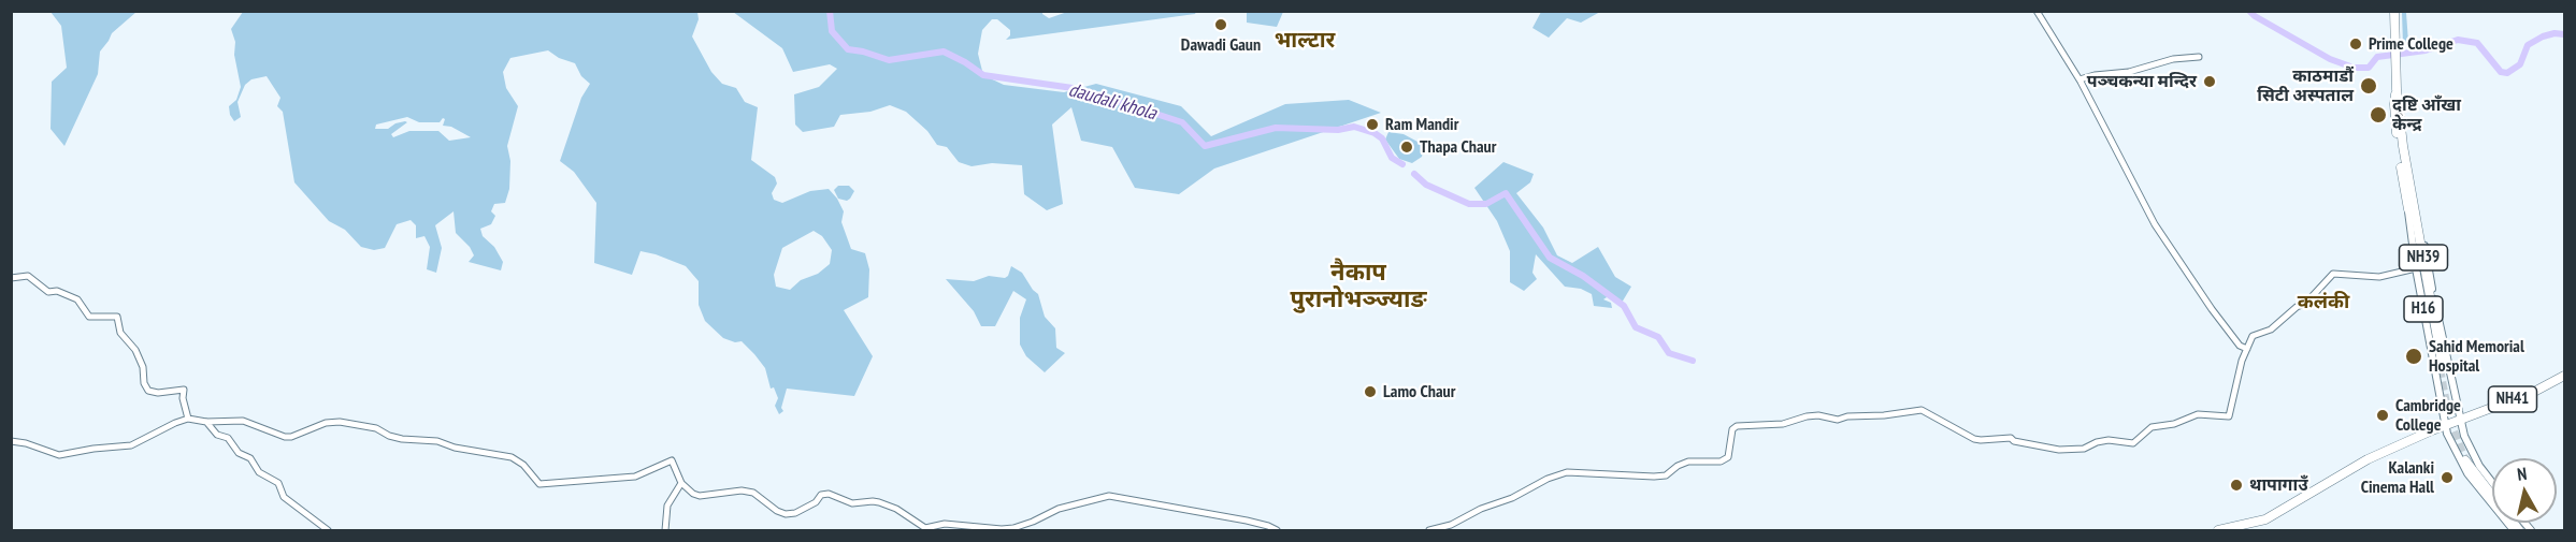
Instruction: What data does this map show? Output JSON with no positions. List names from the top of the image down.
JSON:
{
  "streets": {
    "highway": ["NH39", "NH41"],
    "main road": ["H16"]
  },
  "crossings": [
    ["NH39", "H16"],
    ["H16", "NH41"]
  ],
  "districts": ["भाल्टार", "नैकाप पुरानोभञ्ज्याङ", "कलंकी"],
  "water": ["daudali khola"],
  "places": [
    "Dawadi Gaun",
    "Prime College",
    "पञ्चकन्या मन्दिर",
    "काठमाडौं सिटी अस्पताल",
    "द्ष्टि आँखा केन्द्र",
    "Ram Mandir",
    "Thapa Chaur",
    "Sahid Memorial Hospital",
    "Lamo Chaur",
    "Cambridge College",
    "Kalanki Cinema Hall",
    "थापागाउँ"
  ],
  "north": "top"
}
